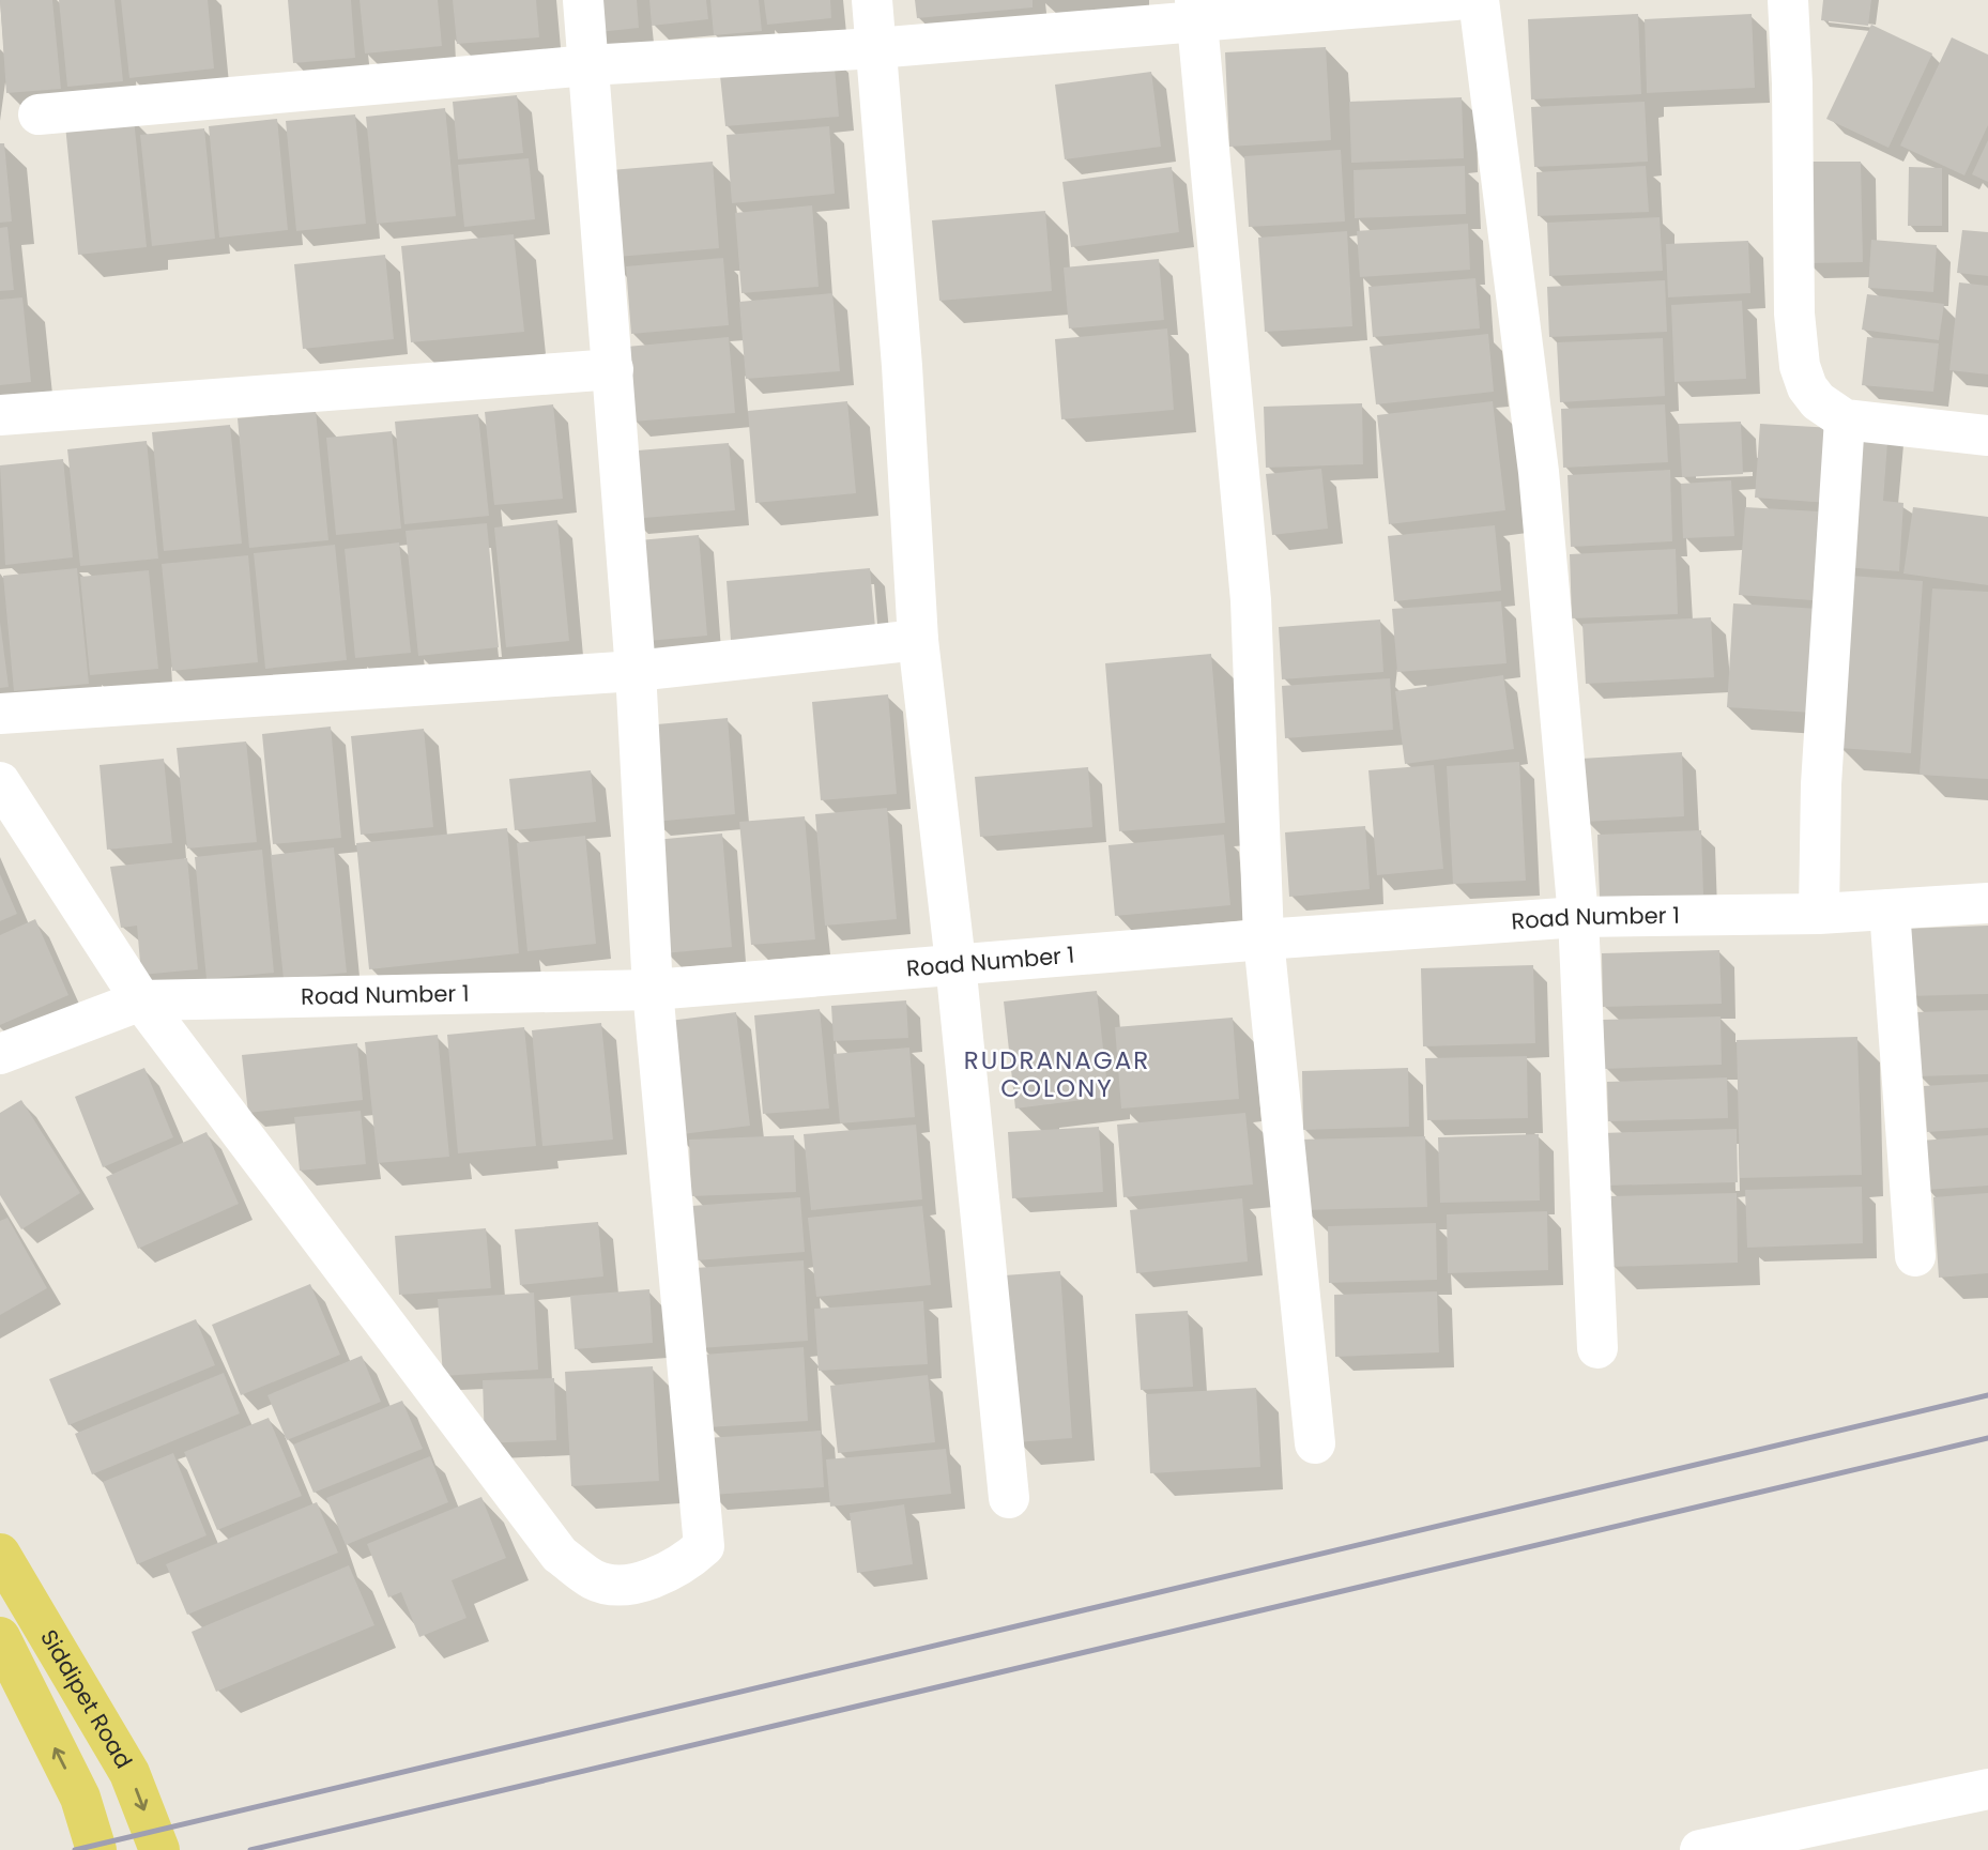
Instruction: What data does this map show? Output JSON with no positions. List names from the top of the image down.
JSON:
{
  "streets": {
    "main road": ["Siddipet Road"],
    "street": ["Road Number 1"]
  },
  "districts": ["RUDRANAGAR COLONY"]
}
